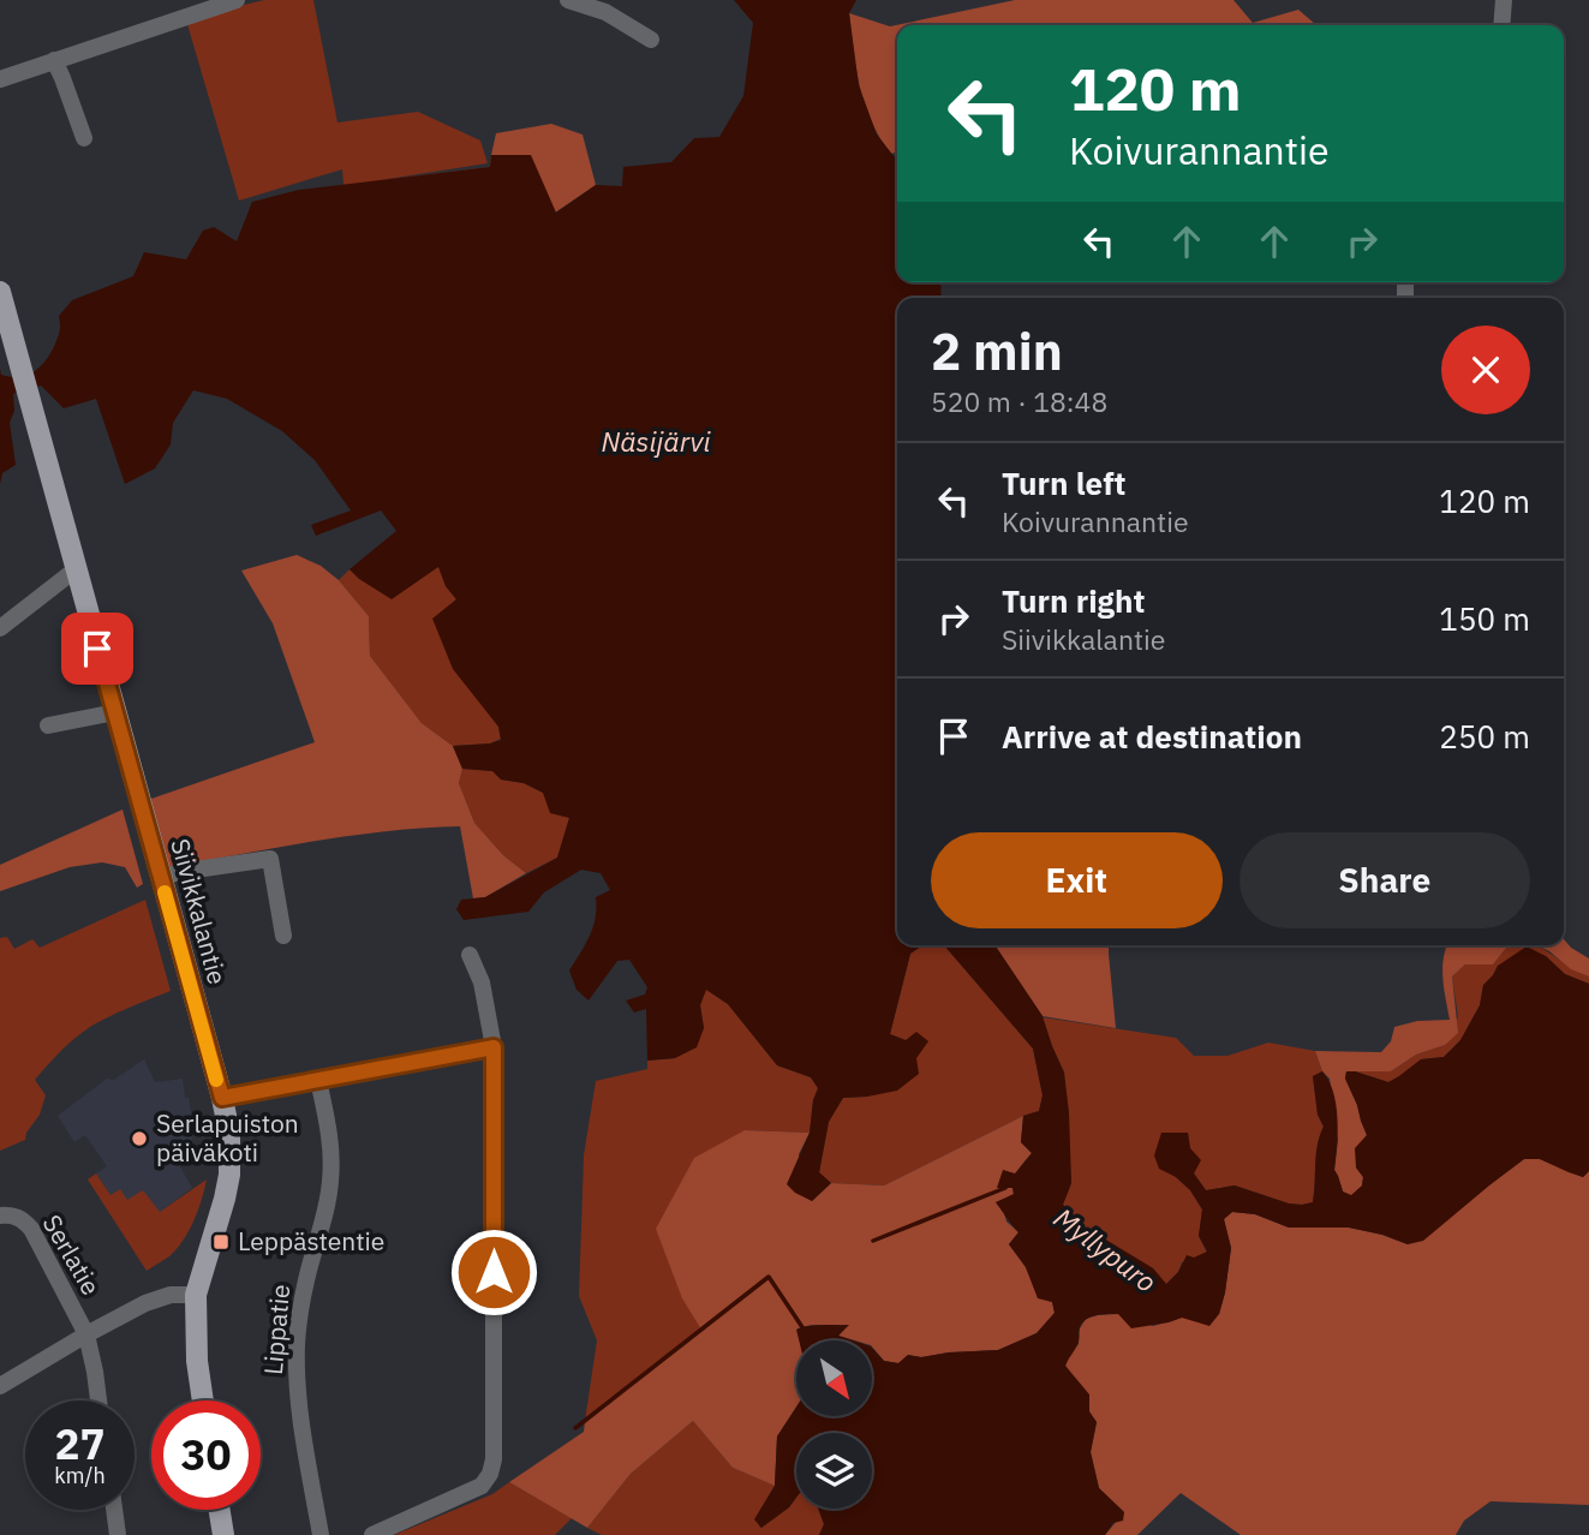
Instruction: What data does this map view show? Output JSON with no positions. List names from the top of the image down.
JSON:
{
  "streets": {
    "main road": ["Siivikkalantie"],
    "street": ["Serlatie", "Lippatie"]
  },
  "water": ["Näsijärvi", "Myllypuro"],
  "places": {
    "other": ["Serlapuiston päiväkoti"],
    "transit": ["Leppästentie"]
  },
  "north": "bottom right",
  "page": {
    "turn": ["120 m", "Koivurannantie"],
    "heading": ["2 min", "520 m · 18:48"],
    "list": [
      {
        "name": "Turn left",
        "note": "Koivurannantie",
        "value": "120 m"
      },
      {
        "name": "Turn right",
        "note": "Siivikkalantie",
        "value": "150 m"
      },
      {
        "name": "Arrive at destination",
        "value": "250 m"
      }
    ],
    "buttons": ["Exit", "Share"],
    "speed": "27 km/h",
    "limit": "30"
  }
}
